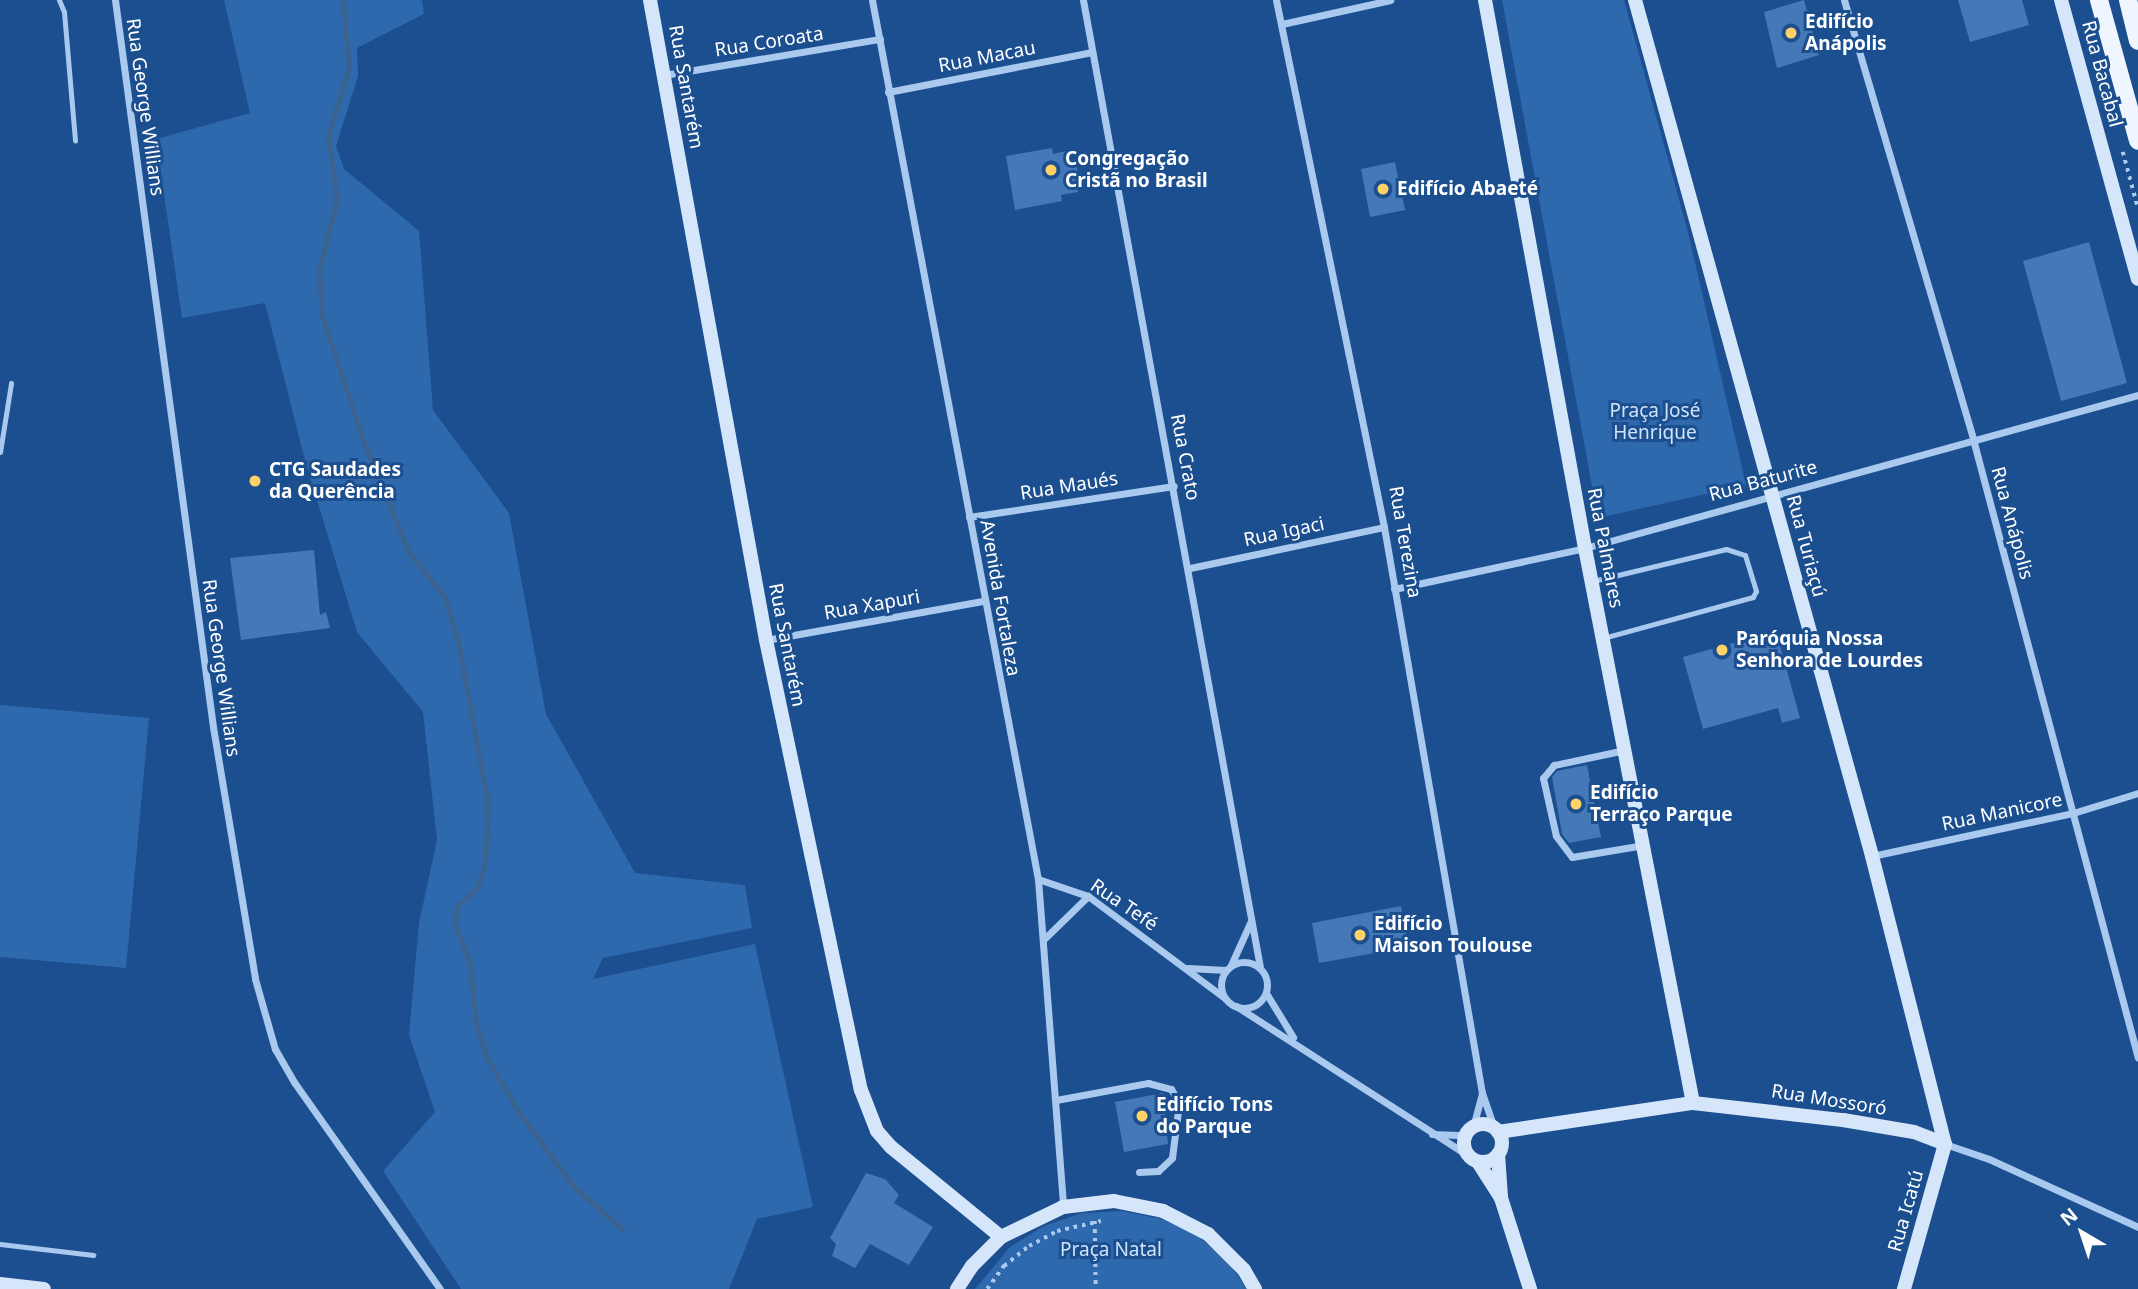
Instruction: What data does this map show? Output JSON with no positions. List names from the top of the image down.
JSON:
{
  "streets": {
    "street": [
      "Rua Coroata",
      "Rua Macau",
      "Rua Bacabal",
      "Rua Santarém",
      "Rua George Willians",
      "Rua Crato",
      "Rua Baturite",
      "Rua Maués",
      "Rua Anápolis",
      "Rua Igaci",
      "Rua Terezina",
      "Rua Turiaçú",
      "Rua Palmares",
      "Avenida Fortaleza",
      "Rua Xapuri",
      "Rua Manicore",
      "Rua Tefé",
      "Rua Mossoró",
      "Rua Icatú"
    ]
  },
  "crossings": [
    ["Rua Coroata", "Rua Santarém"],
    ["Rua Coroata", "Avenida Fortaleza"],
    ["Rua Macau", "Rua Crato"],
    ["Rua Macau", "Avenida Fortaleza"],
    ["Rua Santarém", "Rua Xapuri"],
    ["Rua Crato", "Rua Maués"],
    ["Rua Crato", "Rua Igaci"],
    ["Rua Crato", "Rua Tefé"],
    ["Rua Baturite", "Rua Anápolis"],
    ["Rua Baturite", "Rua Terezina"],
    ["Rua Baturite", "Rua Turiaçú"],
    ["Rua Baturite", "Rua Palmares"],
    ["Rua Maués", "Avenida Fortaleza"],
    ["Rua Anápolis", "Rua Manicore"],
    ["Rua Igaci", "Rua Terezina"],
    ["Rua Terezina", "Rua Mossoró"],
    ["Rua Turiaçú", "Rua Manicore"],
    ["Rua Turiaçú", "Rua Mossoró"],
    ["Rua Turiaçú", "Rua Icatú"],
    ["Rua Palmares", "Rua Mossoró"],
    ["Avenida Fortaleza", "Rua Xapuri"],
    ["Avenida Fortaleza", "Rua Tefé"],
    ["Rua Mossoró", "Rua Icatú"]
  ],
  "parks": ["Praça José Henrique", "Praça Natal"],
  "places": [
    "Edifício Anápolis",
    "Congregação Cristã no Brasil",
    "Edifício Abaeté",
    "CTG Saudades da Querência",
    "Paróquia Nossa Senhora de Lourdes",
    "Edifício Terraço Parque",
    "Edifício Maison Toulouse",
    "Edifício Tons do Parque"
  ],
  "north": "top left"
}
